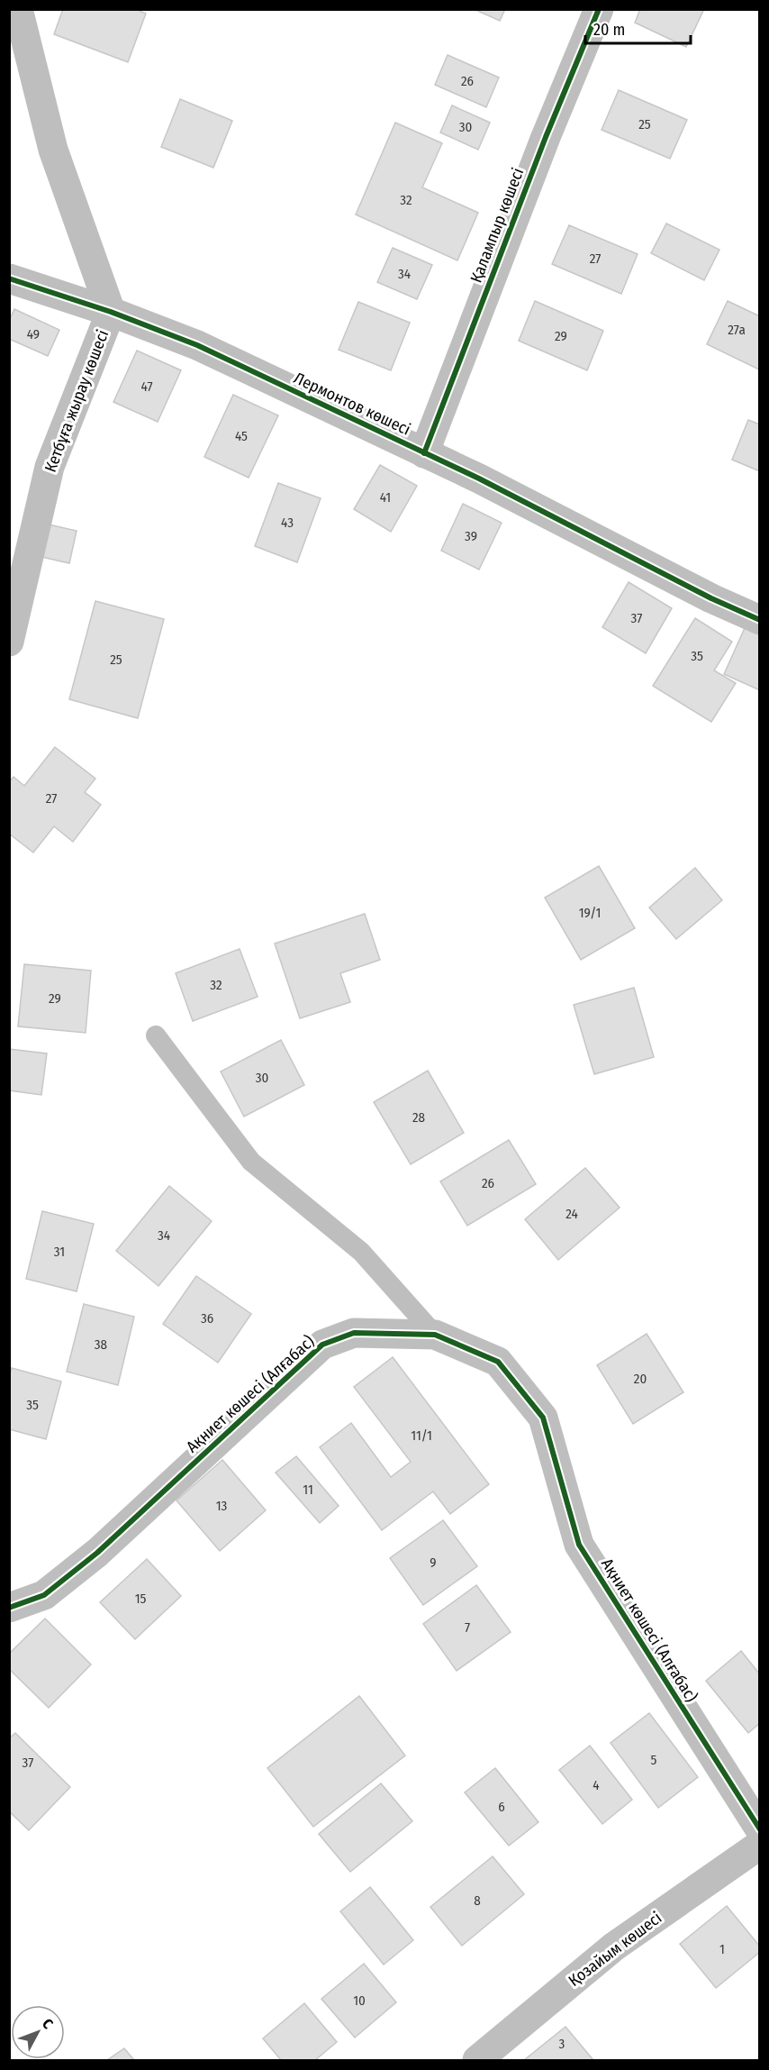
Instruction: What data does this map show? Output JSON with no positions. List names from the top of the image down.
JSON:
{
  "streets": {
    "street": [
      "Қалампыр көшесі",
      "Кетбұға жырау көшесі",
      "Лермонтов көшесі",
      "Ақниет көшесі (Алғабас)",
      "Қозайым көшесі"
    ]
  },
  "crossings": [
    ["Қалампыр көшесі", "Лермонтов көшесі"],
    ["Кетбұға жырау көшесі", "Лермонтов көшесі"]
  ],
  "house_numbers": [
    "26",
    "25",
    "30",
    "32",
    "27",
    "34",
    "27а",
    "49",
    "29",
    "47",
    "45",
    "41",
    "43",
    "39",
    "37",
    "35",
    "25",
    "27",
    "19/1",
    "32",
    "29",
    "30",
    "28",
    "26",
    "24",
    "34",
    "31",
    "36",
    "38",
    "20",
    "35",
    "11/1",
    "11",
    "13",
    "9",
    "15",
    "7",
    "5",
    "37",
    "4",
    "6",
    "8",
    "1",
    "10",
    "3"
  ],
  "scale_bar": "20 m",
  "north": "top right"
}
